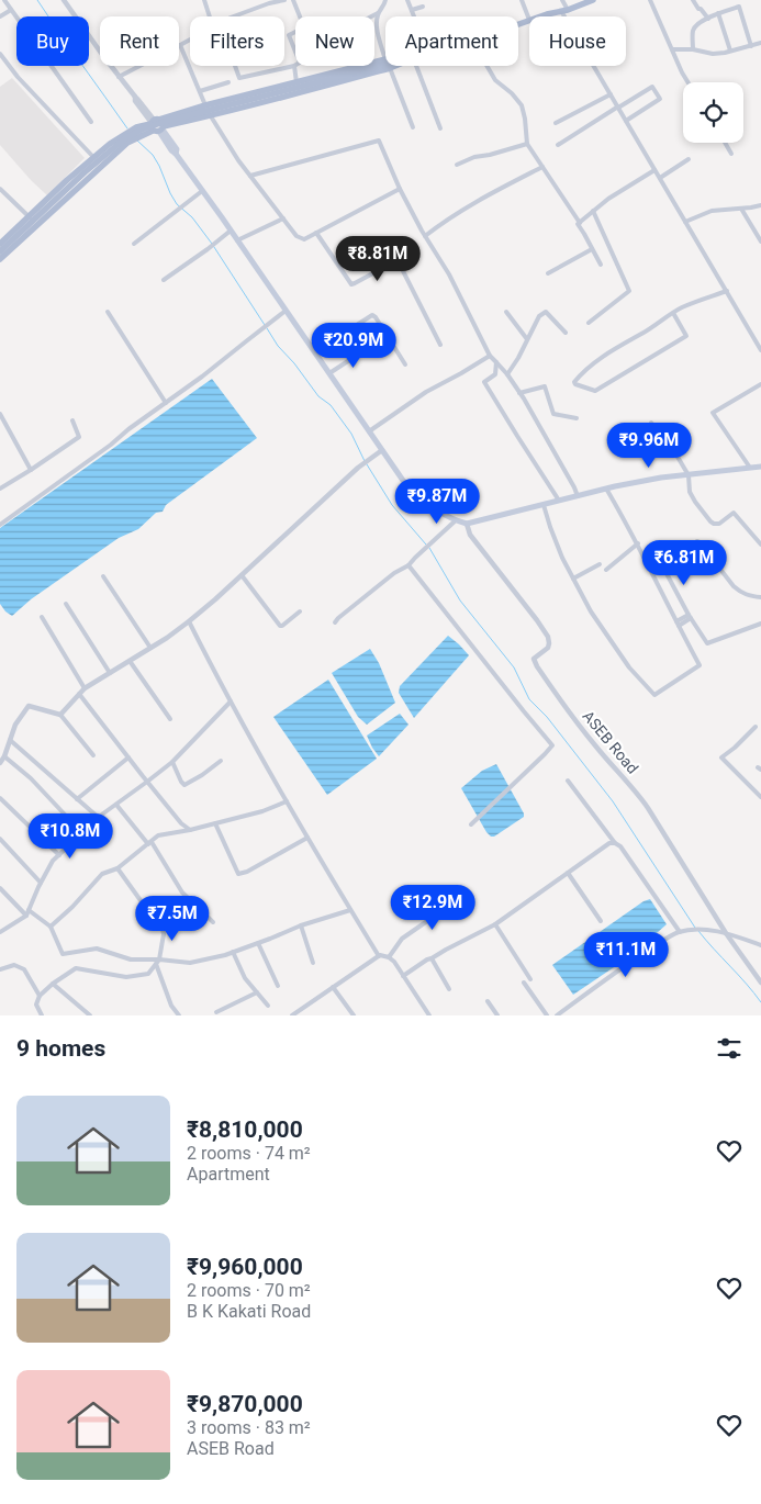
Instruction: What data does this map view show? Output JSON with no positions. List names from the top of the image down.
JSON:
{
  "streets": {
    "street": ["ASEB Road"]
  },
  "page": {
    "chip": [
      "Buy",
      "Rent",
      "Filters",
      "New",
      "Apartment",
      "House"
    ],
    "price": [
      "₹8.81M",
      "₹20.9M",
      "₹9.96M",
      "₹9.87M",
      "₹6.81M",
      "₹10.8M",
      "₹12.9M",
      "₹7.5M",
      "₹11.1M"
    ],
    "heading": "9 homes",
    "list": [
      {
        "name": "₹8,810,000",
        "note": "2 rooms · 74 m² · Apartment"
      },
      {
        "name": "₹9,960,000",
        "note": "2 rooms · 70 m² · B K Kakati Road"
      },
      {
        "name": "₹9,870,000",
        "note": "3 rooms · 83 m² · ASEB Road"
      }
    ]
  }
}
